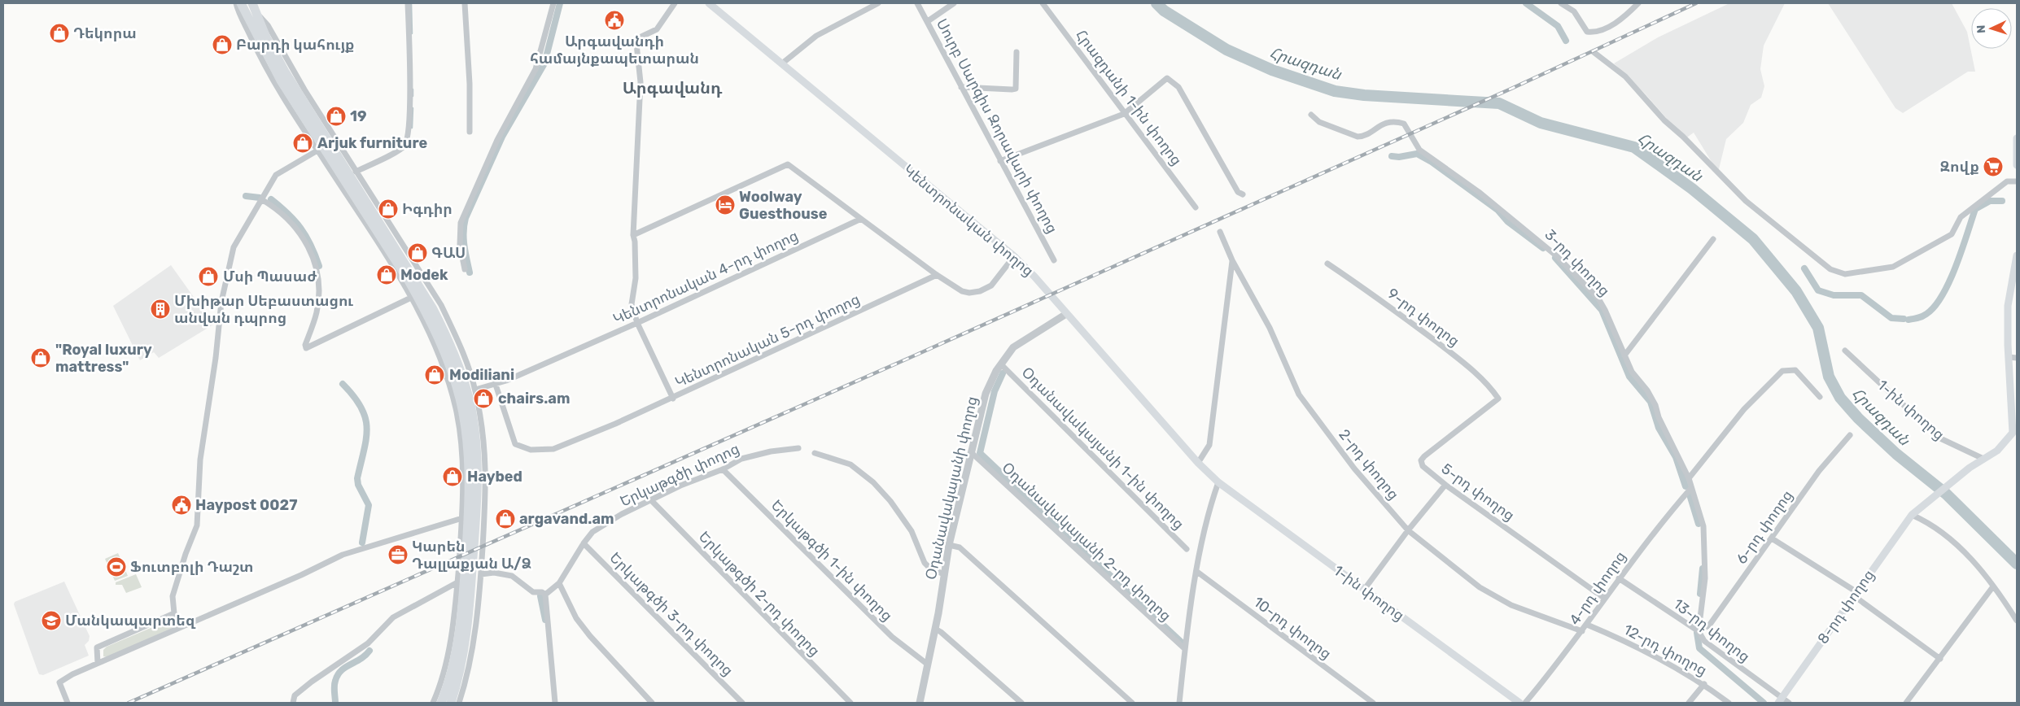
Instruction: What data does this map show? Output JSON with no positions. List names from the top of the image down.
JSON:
{
  "streets": {
    "main road": ["Կենտրոնական փողոց", "1-ին փողոց", "8-րդ փողոց"],
    "street": [
      "Հրազդանի 1-ին փողոց",
      "Սուրբ Սարգիս Զորավարի փողոց",
      "3-րդ փողոց",
      "Կենտրոնական 4-րդ փողոց",
      "9-րդ փողոց",
      "Կենտրոնական 5-րդ փողոց",
      "Օդանավակայանի 1-ին փողոց",
      "2-րդ փողոց",
      "Երկաթգծի փողոց",
      "Օդանավակայանի փողոց",
      "5-րդ փողոց",
      "6-րդ փողոց",
      "Օդանավակայանի 2-րդ փողոց",
      "Երկաթգծի 1-ին փողոց",
      "4-րդ փողոց",
      "Երկաթգծի 2-րդ փողոց",
      "Երկաթգծի 3-րդ փողոց",
      "10-րդ փողոց",
      "13-րդ փողոց",
      "12-րդ փողոց"
    ]
  },
  "crossings": [
    ["Կենտրոնական փողոց", "1-ին փողոց"],
    ["Կենտրոնական փողոց", "Օդանավակայանի փողոց"],
    ["3-րդ փողոց", "6-րդ փողոց"],
    ["3-րդ փողոց", "4-րդ փողոց"],
    ["3-րդ փողոց", "13-րդ փողոց"],
    ["Կենտրոնական 4-րդ փողոց", "Կենտրոնական 5-րդ փողոց"],
    ["9-րդ փողոց", "5-րդ փողոց"],
    ["1-ին փողոց", "8-րդ փողոց"],
    ["Օդանավակայանի 1-ին փողոց", "Օդանավակայանի փողոց"],
    ["2-րդ փողոց", "4-րդ փողոց"],
    ["Երկաթգծի փողոց", "Երկաթգծի 1-ին փողոց"],
    ["Երկաթգծի փողոց", "Երկաթգծի 2-րդ փողոց"],
    ["Երկաթգծի փողոց", "Երկաթգծի 3-րդ փողոց"],
    ["Օդանավակայանի փողոց", "Օդանավակայանի 2-րդ փողոց"],
    ["Օդանավակայանի փողոց", "Երկաթգծի 1-ին փողոց"],
    ["5-րդ փողոց", "4-րդ փողոց"],
    ["6-րդ փողոց", "13-րդ փողոց"],
    ["4-րդ փողոց", "13-րդ փողոց"],
    ["4-րդ փողոց", "12-րդ փողոց"],
    ["8-րդ փողոց", "13-րդ փողոց"]
  ],
  "districts": ["Արգավանդ"],
  "water": ["Հրազդան"],
  "places": {
    "public building": ["Արգավանդի համայնքապետարան", "Haypost 0027"],
    "shop": [
      "Դեկորա",
      "Բարդի կահույք",
      "19",
      "Arjuk furniture",
      "Իգդիր",
      "ԳԱՍ",
      "Modek",
      "Մսի Պասաժ",
      "\"Royal luxury mattress\"",
      "Modiliani",
      "chairs.am",
      "Haybed",
      "argavand.am"
    ],
    "supermarket": ["Զովք"],
    "hotel": ["Woolway Guesthouse"],
    "building": ["Մխիթար Սեբաստացու անվան դպրոց"],
    "office": ["Կարեն Դալլաքյան Ա/Ձ"],
    "sports": ["Ֆուտբոլի Դաշտ"],
    "school or university": ["Մանկապարտեզ"]
  },
  "north": "left"
}
